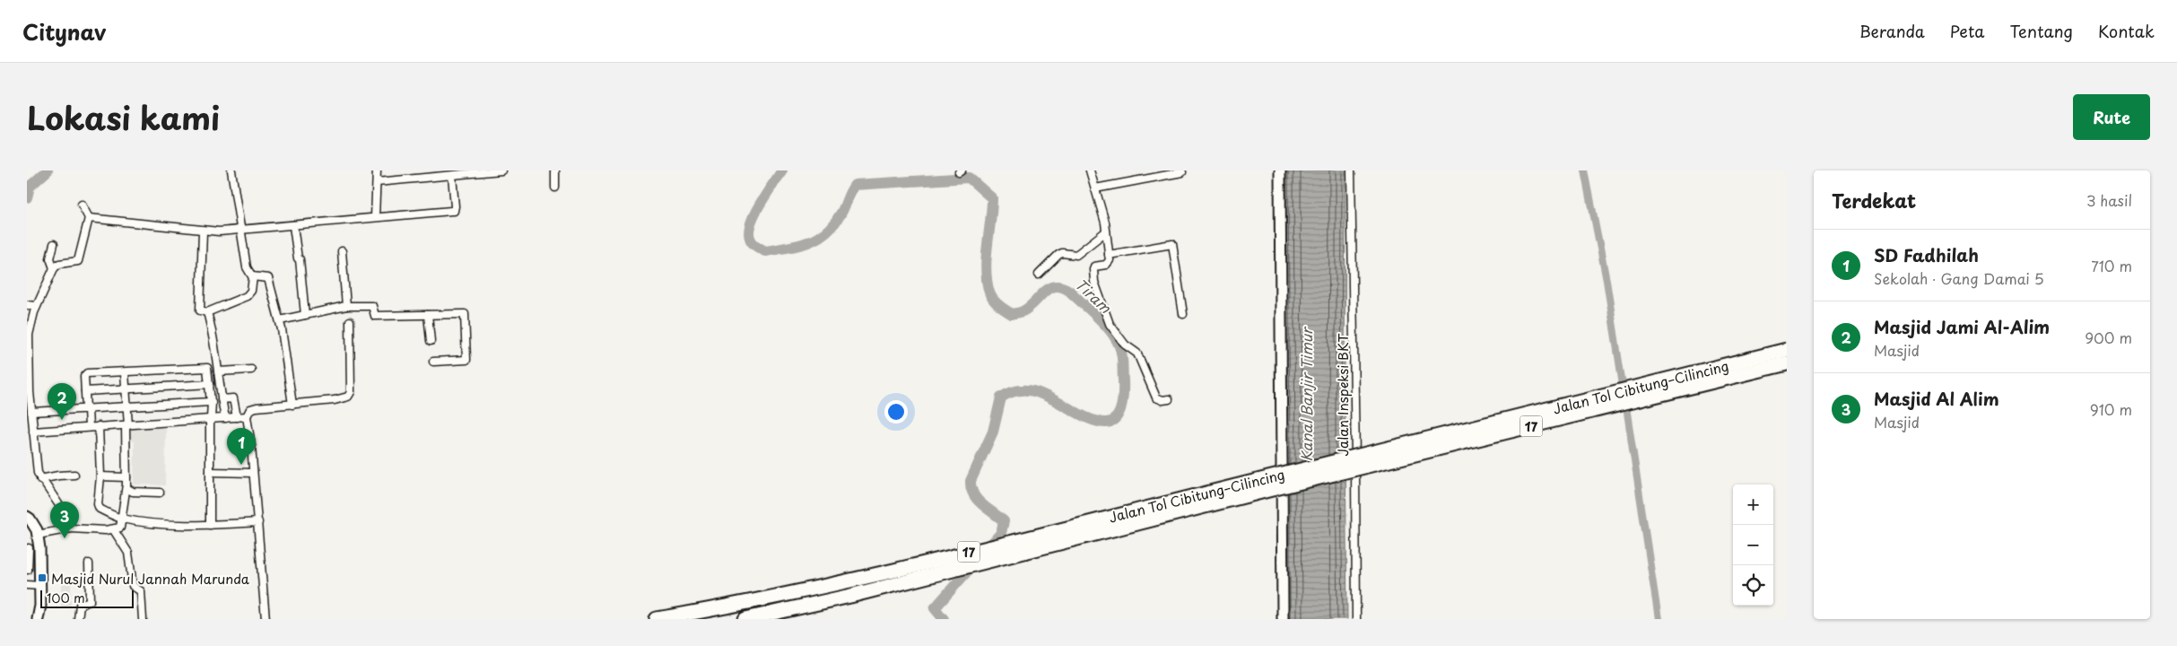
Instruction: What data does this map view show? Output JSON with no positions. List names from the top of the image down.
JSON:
{
  "streets": {
    "highway": ["Jalan Tol Cibitung–Cilincing", "17"],
    "street": ["Jalan Inspeksi BKT"]
  },
  "water": ["Tiram", "Kanal Banjir Timur"],
  "places": {
    "transit": ["Masjid Nurul Jannah Marunda"]
  },
  "scale_bar": "100 m",
  "page": {
    "header": "Citynav",
    "nav": [
      "Beranda",
      "Peta",
      "Tentang",
      "Kontak"
    ],
    "title": "Lokasi kami",
    "buttons": "Rute",
    "heading": ["Terdekat", "3 hasil"],
    "list": [
      {
        "mark": "1",
        "name": "SD Fadhilah",
        "note": "Sekolah · Gang Damai 5",
        "value": "710 m"
      },
      {
        "mark": "2",
        "name": "Masjid Jami Al-Alim",
        "note": "Masjid",
        "value": "900 m"
      },
      {
        "mark": "3",
        "name": "Masjid Al Alim",
        "note": "Masjid",
        "value": "910 m"
      }
    ],
    "pins": ["2", "1", "3"],
    "map_buttons": ["+", "−"],
    "scale": "100 m"
  }
}
